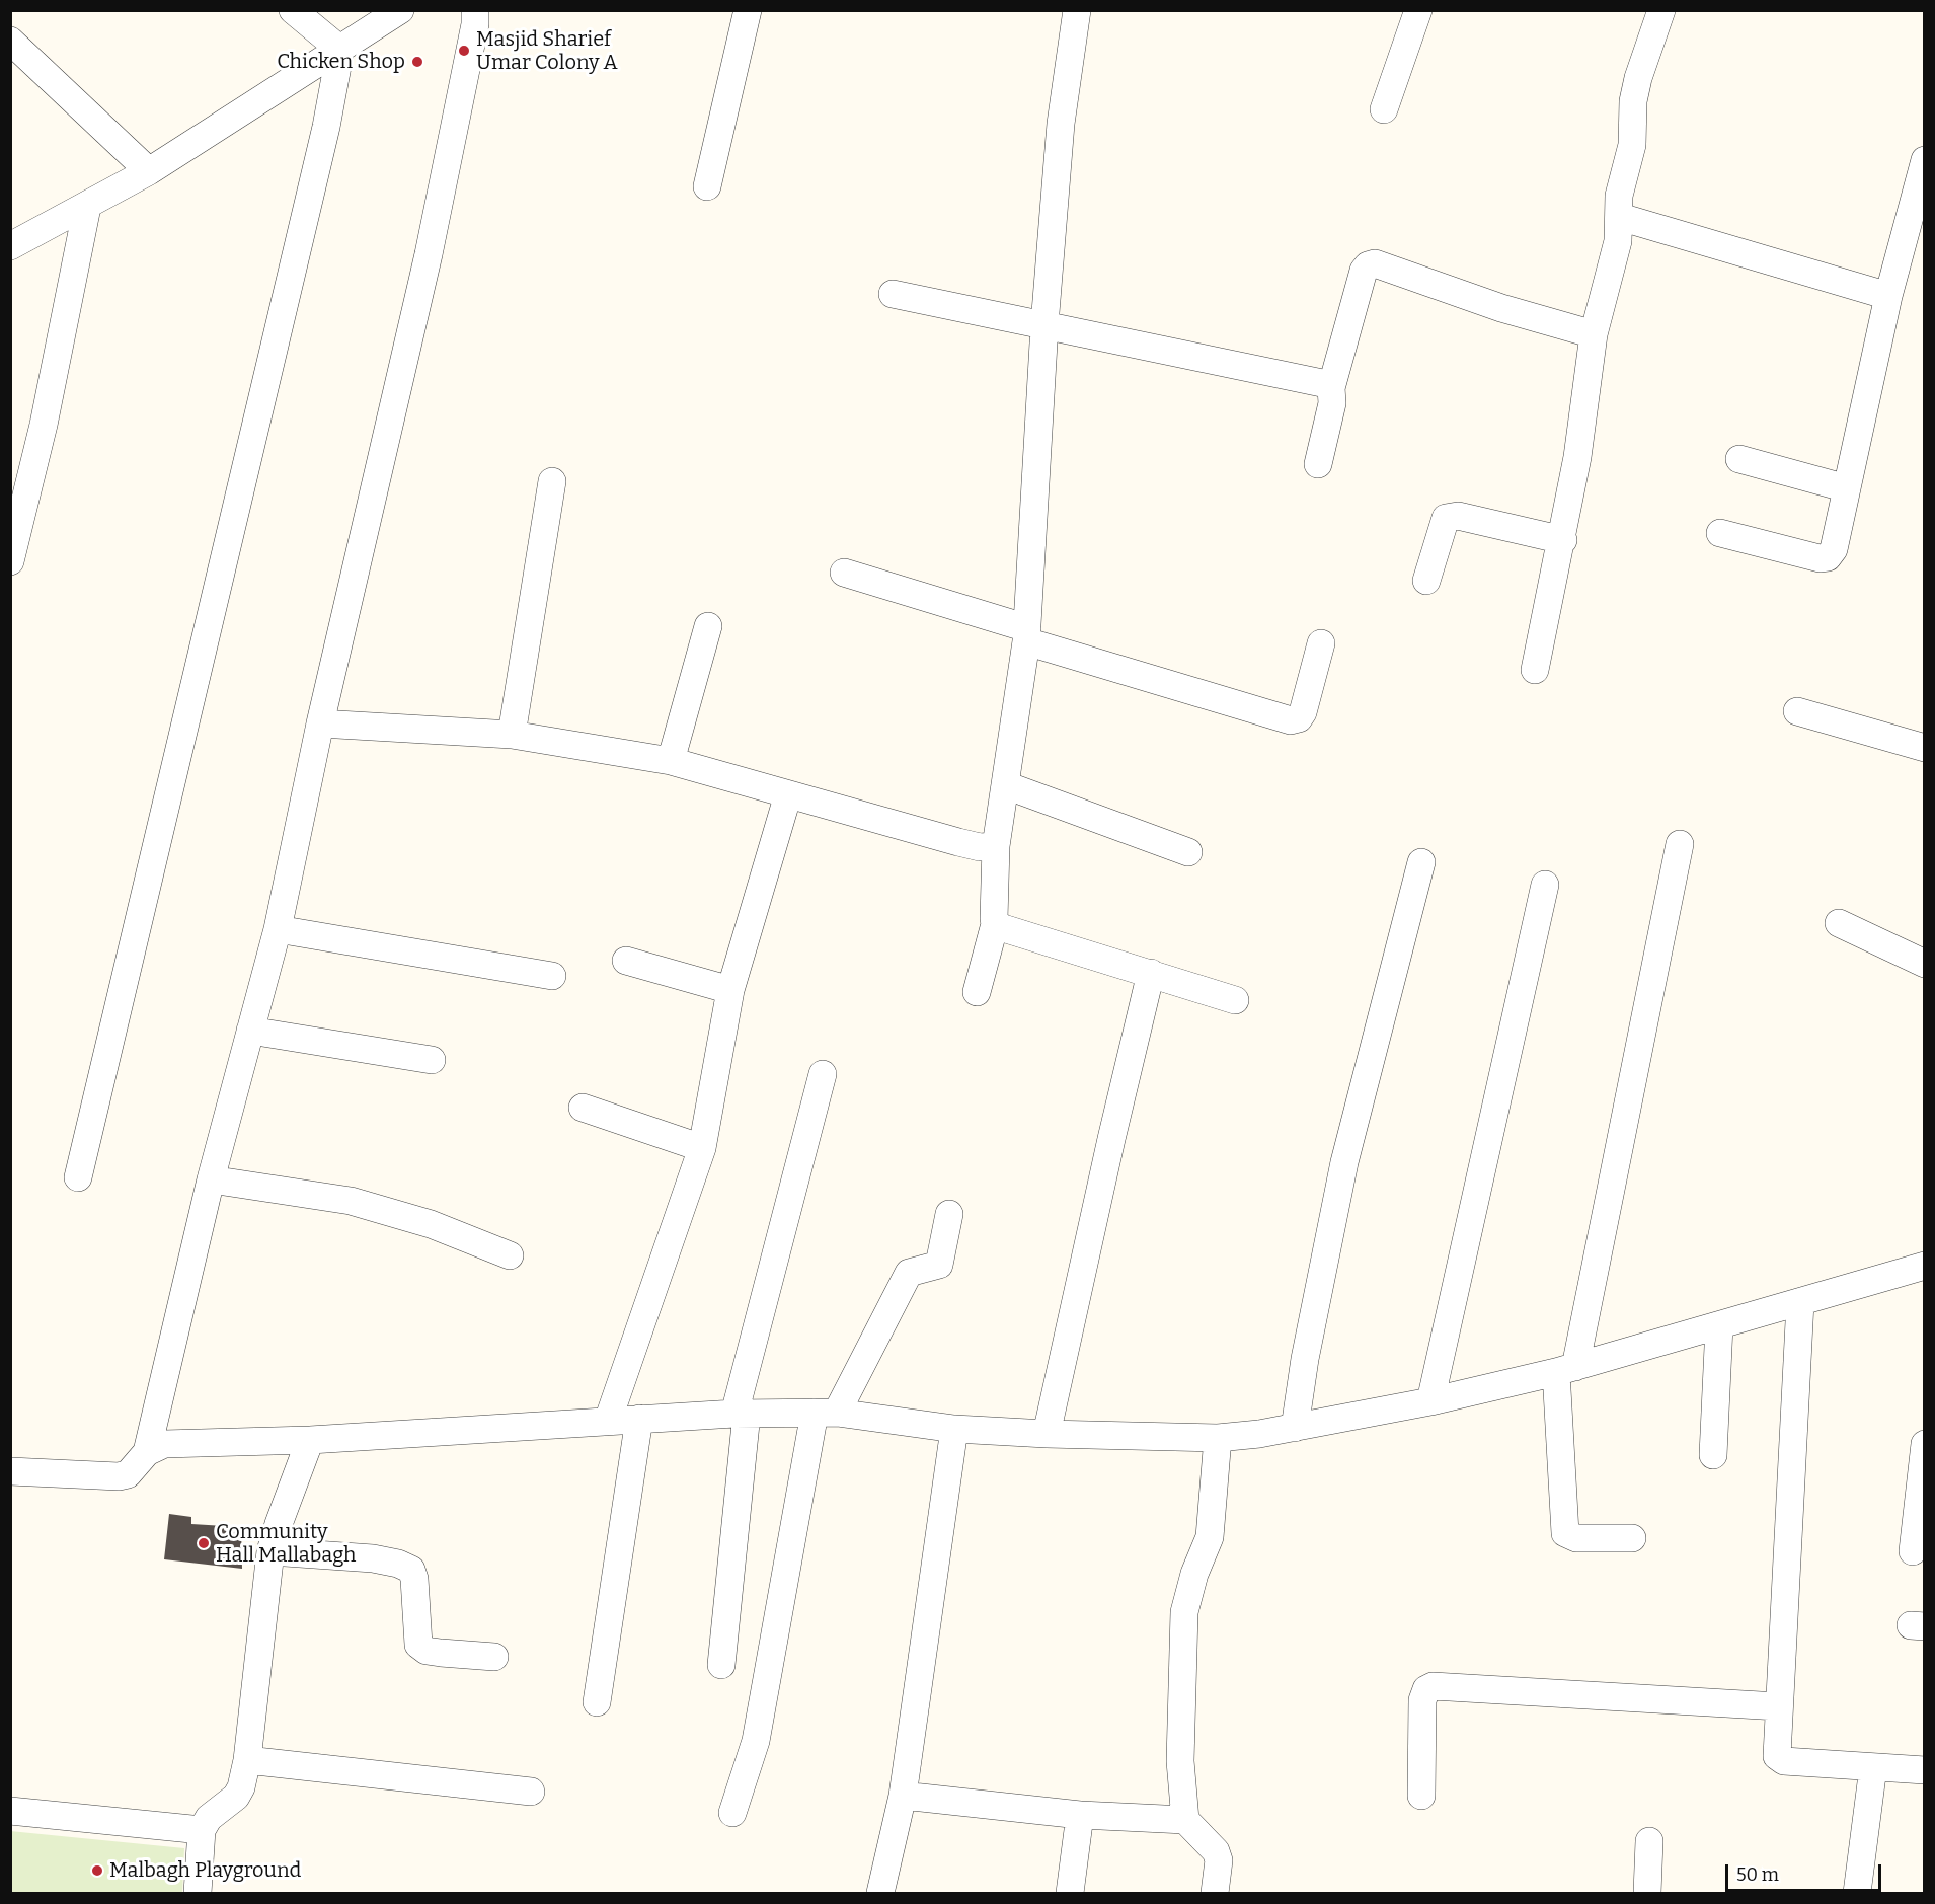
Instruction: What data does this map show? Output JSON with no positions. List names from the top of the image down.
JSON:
{
  "places": [
    "Masjid Sharief Umar Colony A",
    "Chicken Shop",
    "Community Hall Mallabagh",
    "Malbagh Playground"
  ],
  "scale_bar": "50 m"
}
